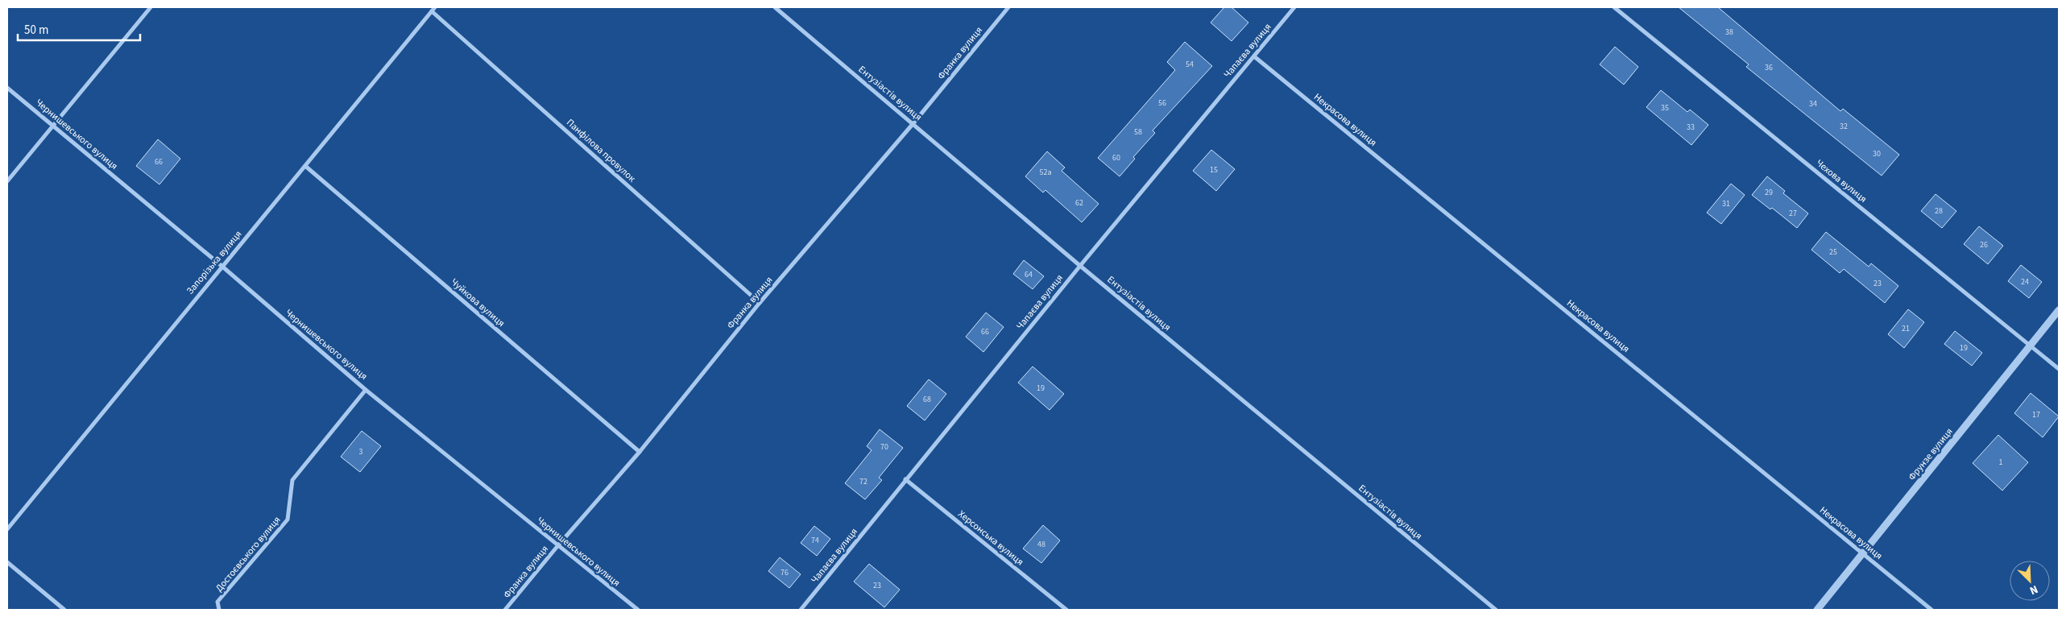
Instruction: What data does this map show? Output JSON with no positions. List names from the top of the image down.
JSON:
{
  "streets": {
    "street": [
      "Чапаєва вулиця",
      "Франка вулиця",
      "Ентузіастів вулиця",
      "Некрасова вулиця",
      "Чернишевського вулиця",
      "Панфілова провулок",
      "Чехова вулиця",
      "Запорізька вулиця",
      "Чуйкова вулиця",
      "Фрунзе вулиця",
      "Херсонська вулиця",
      "Достоєвського вулиця"
    ]
  },
  "crossings": [
    ["Чапаєва вулиця", "Ентузіастів вулиця"],
    ["Чапаєва вулиця", "Некрасова вулиця"],
    ["Чапаєва вулиця", "Херсонська вулиця"],
    ["Франка вулиця", "Ентузіастів вулиця"],
    ["Франка вулиця", "Чернишевського вулиця"],
    ["Франка вулиця", "Панфілова провулок"],
    ["Франка вулиця", "Чуйкова вулиця"],
    ["Некрасова вулиця", "Фрунзе вулиця"],
    ["Чернишевського вулиця", "Запорізька вулиця"],
    ["Чернишевського вулиця", "Достоєвського вулиця"],
    ["Панфілова провулок", "Запорізька вулиця"],
    ["Чехова вулиця", "Фрунзе вулиця"],
    ["Запорізька вулиця", "Чуйкова вулиця"]
  ],
  "house_numbers": [
    "38",
    "54",
    "36",
    "56",
    "34",
    "35",
    "32",
    "33",
    "58",
    "30",
    "60",
    "66",
    "15",
    "52а",
    "29",
    "62",
    "31",
    "28",
    "27",
    "26",
    "25",
    "64",
    "24",
    "23",
    "21",
    "66",
    "19",
    "19",
    "68",
    "17",
    "70",
    "3",
    "1",
    "72",
    "74",
    "48",
    "76",
    "23"
  ],
  "scale_bar": "50 m",
  "north": "bottom right"
}
